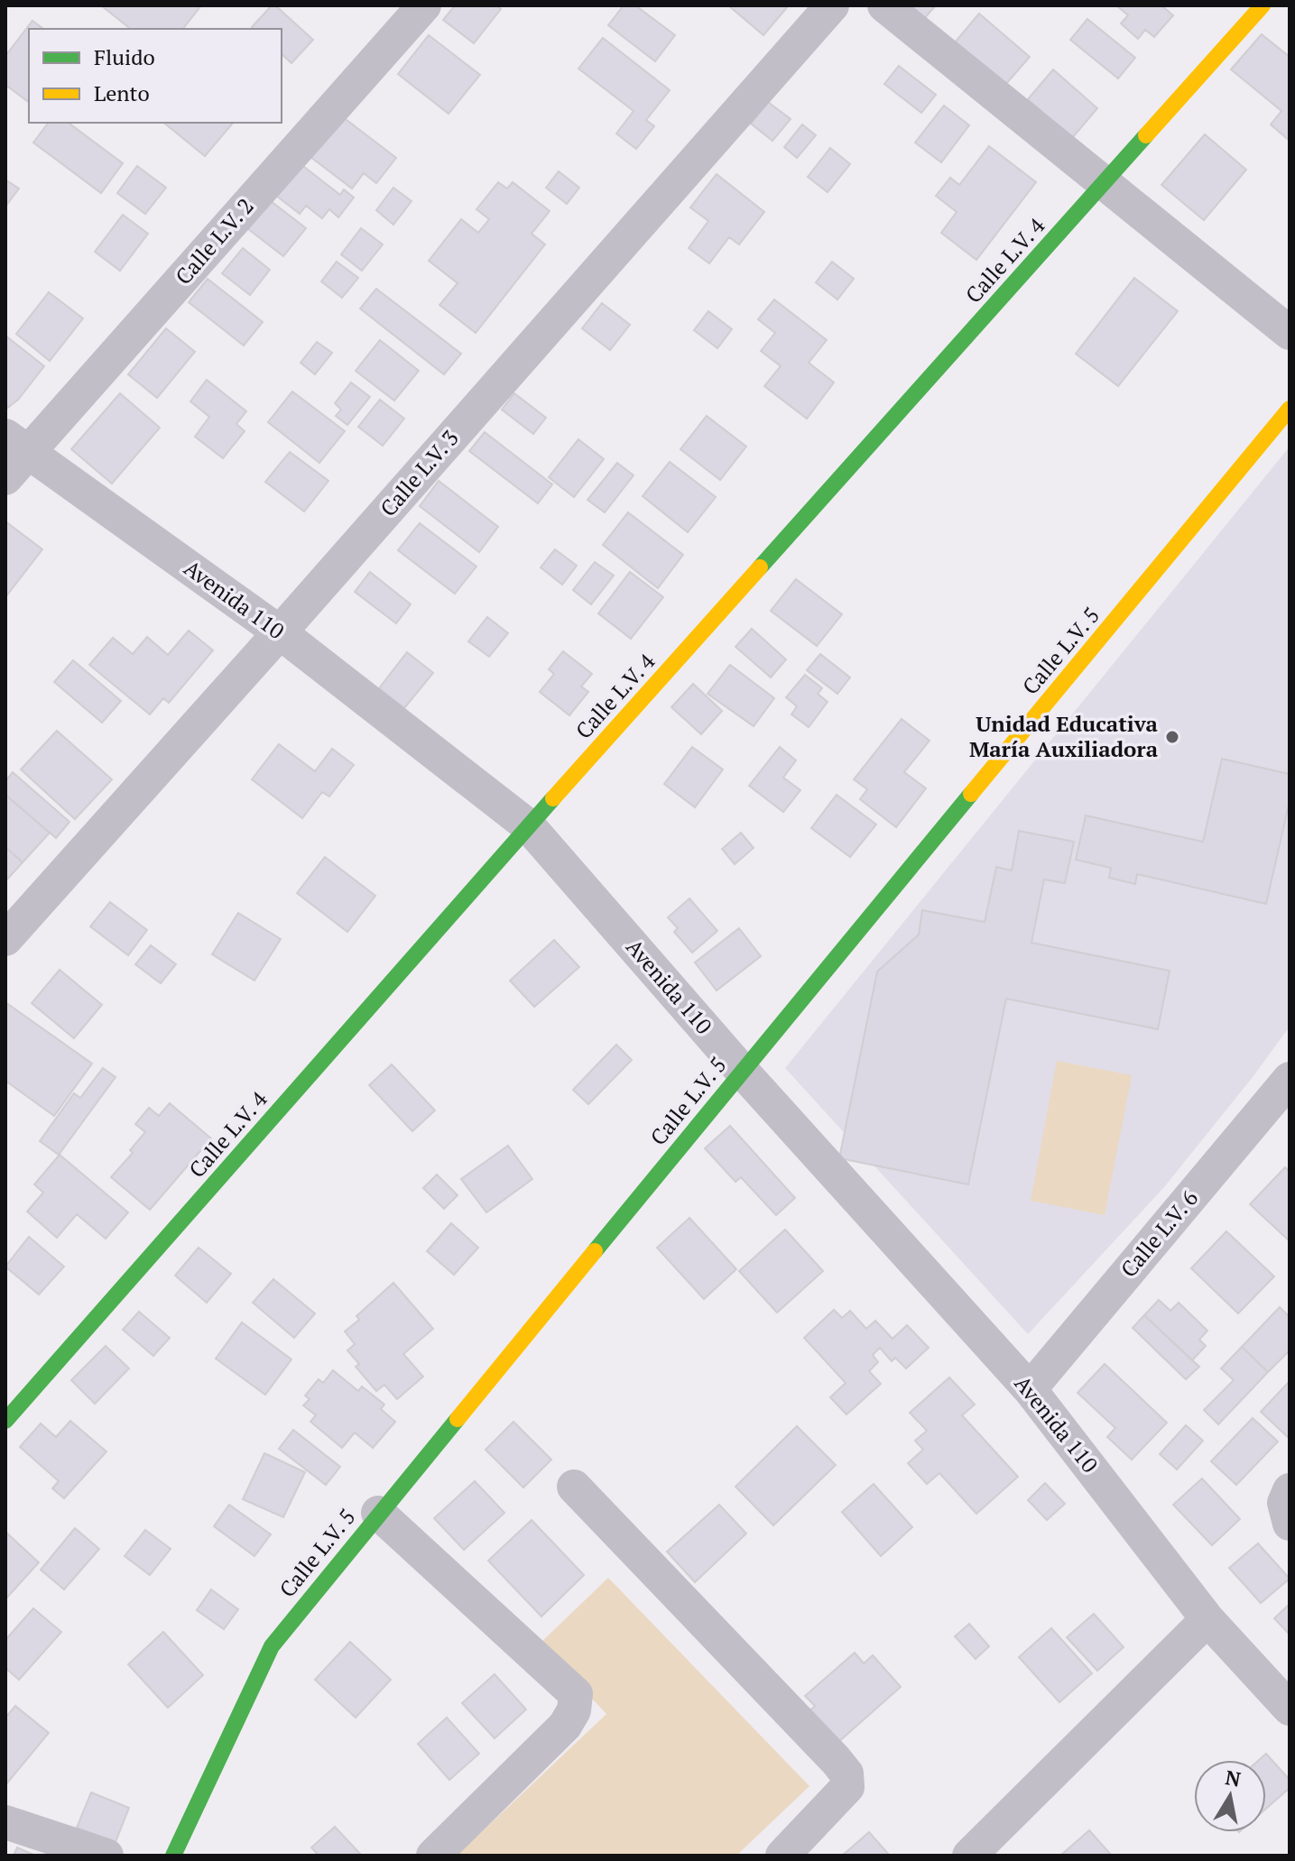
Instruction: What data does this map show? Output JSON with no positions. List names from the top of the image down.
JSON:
{
  "streets": {
    "street": [
      "Calle L.V. 2",
      "Calle L.V. 4",
      "Calle L.V. 3",
      "Avenida 110",
      "Calle L.V. 5",
      "Calle L.V. 6"
    ]
  },
  "crossings": [
    ["Calle L.V. 2", "Avenida 110"],
    ["Calle L.V. 4", "Avenida 110"],
    ["Calle L.V. 3", "Avenida 110"],
    ["Avenida 110", "Calle L.V. 5"],
    ["Avenida 110", "Calle L.V. 6"]
  ],
  "places": ["Unidad Educativa María Auxiliadora"],
  "legend": ["Fluido", "Lento"],
  "north": "top"
}
